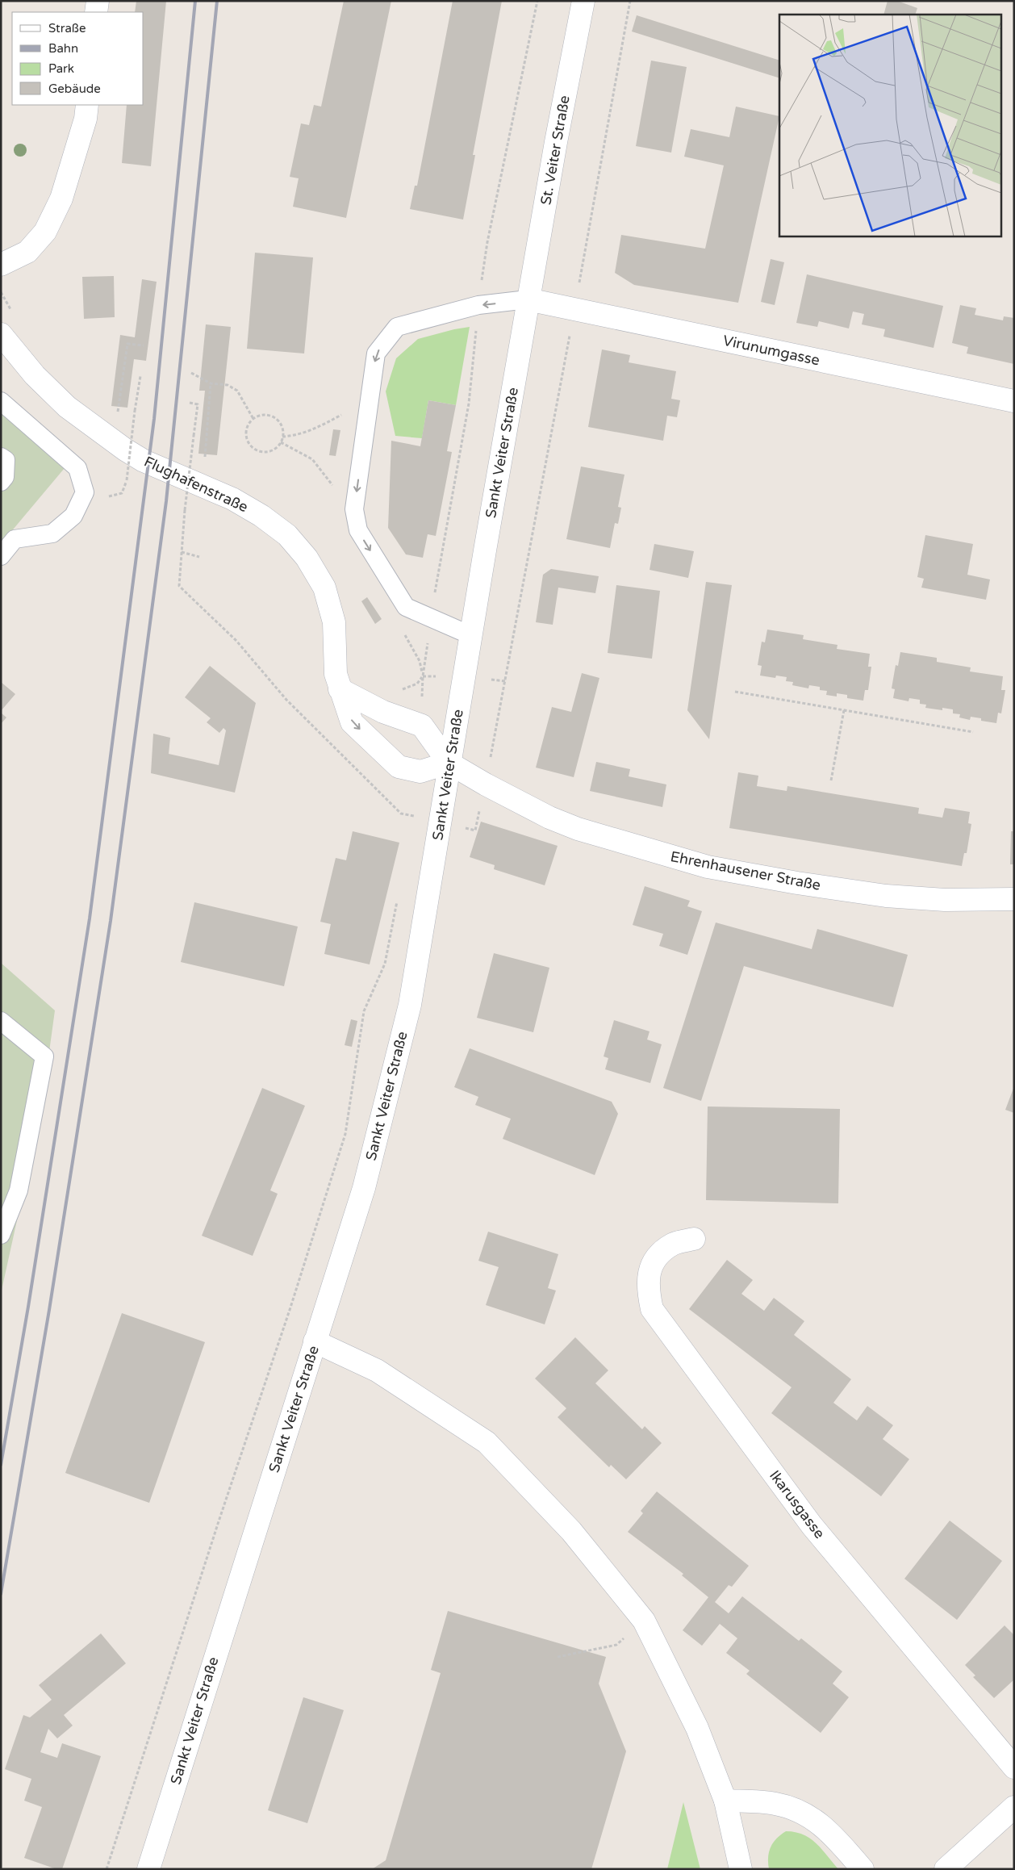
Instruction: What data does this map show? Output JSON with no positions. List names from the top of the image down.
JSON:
{
  "streets": {
    "street": [
      "St. Veiter Straße",
      "Virunumgasse",
      "Sankt Veiter Straße",
      "Flughafenstraße",
      "Ehrenhausener Straße",
      "Ikarusgasse"
    ]
  },
  "crossings": [
    ["St. Veiter Straße", "Virunumgasse"],
    ["St. Veiter Straße", "Sankt Veiter Straße"],
    ["Virunumgasse", "Sankt Veiter Straße"],
    ["Sankt Veiter Straße", "Ehrenhausener Straße"]
  ],
  "legend": [
    "Straße",
    "Bahn",
    "Park",
    "Gebäude"
  ]
}
